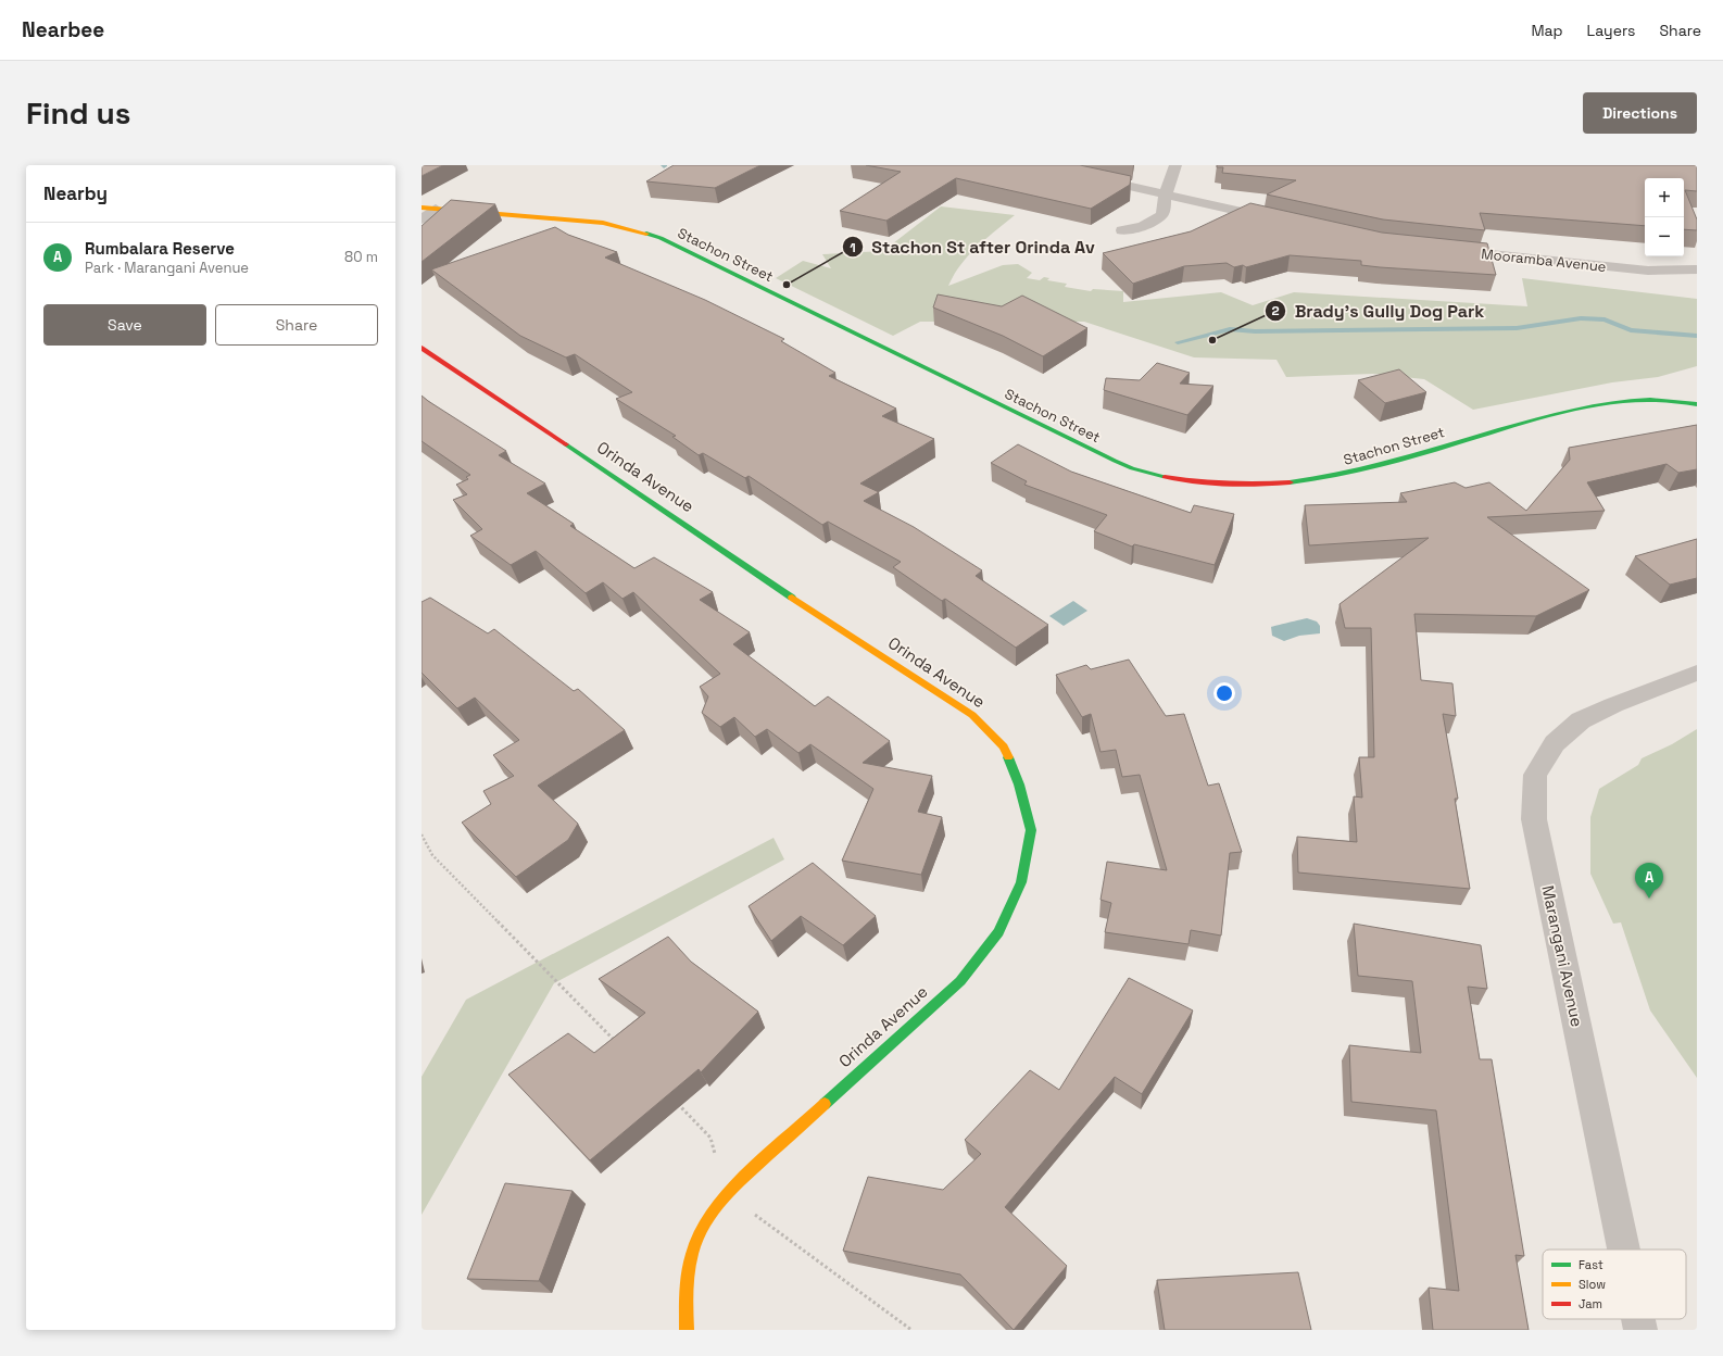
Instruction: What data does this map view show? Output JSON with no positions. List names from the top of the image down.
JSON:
{
  "streets": {
    "street": [
      "Stachon Street",
      "Mooramba Avenue",
      "Orinda Avenue",
      "Marangani Avenue"
    ]
  },
  "places": ["Stachon St after Orinda Av", "Brady's Gully Dog Park"],
  "legend": ["Fast", "Slow", "Jam"],
  "page": {
    "header": "Nearbee",
    "nav": ["Map", "Layers", "Share"],
    "buttons": [
      "Directions",
      ["Save", "Share"]
    ],
    "title": "Find us",
    "heading": "Nearby",
    "map_buttons": ["+", "−"],
    "list": [
      {
        "mark": "A",
        "name": "Rumbalara Reserve",
        "note": "Park · Marangani Avenue",
        "value": "80 m"
      }
    ],
    "pins": "A"
  }
}
